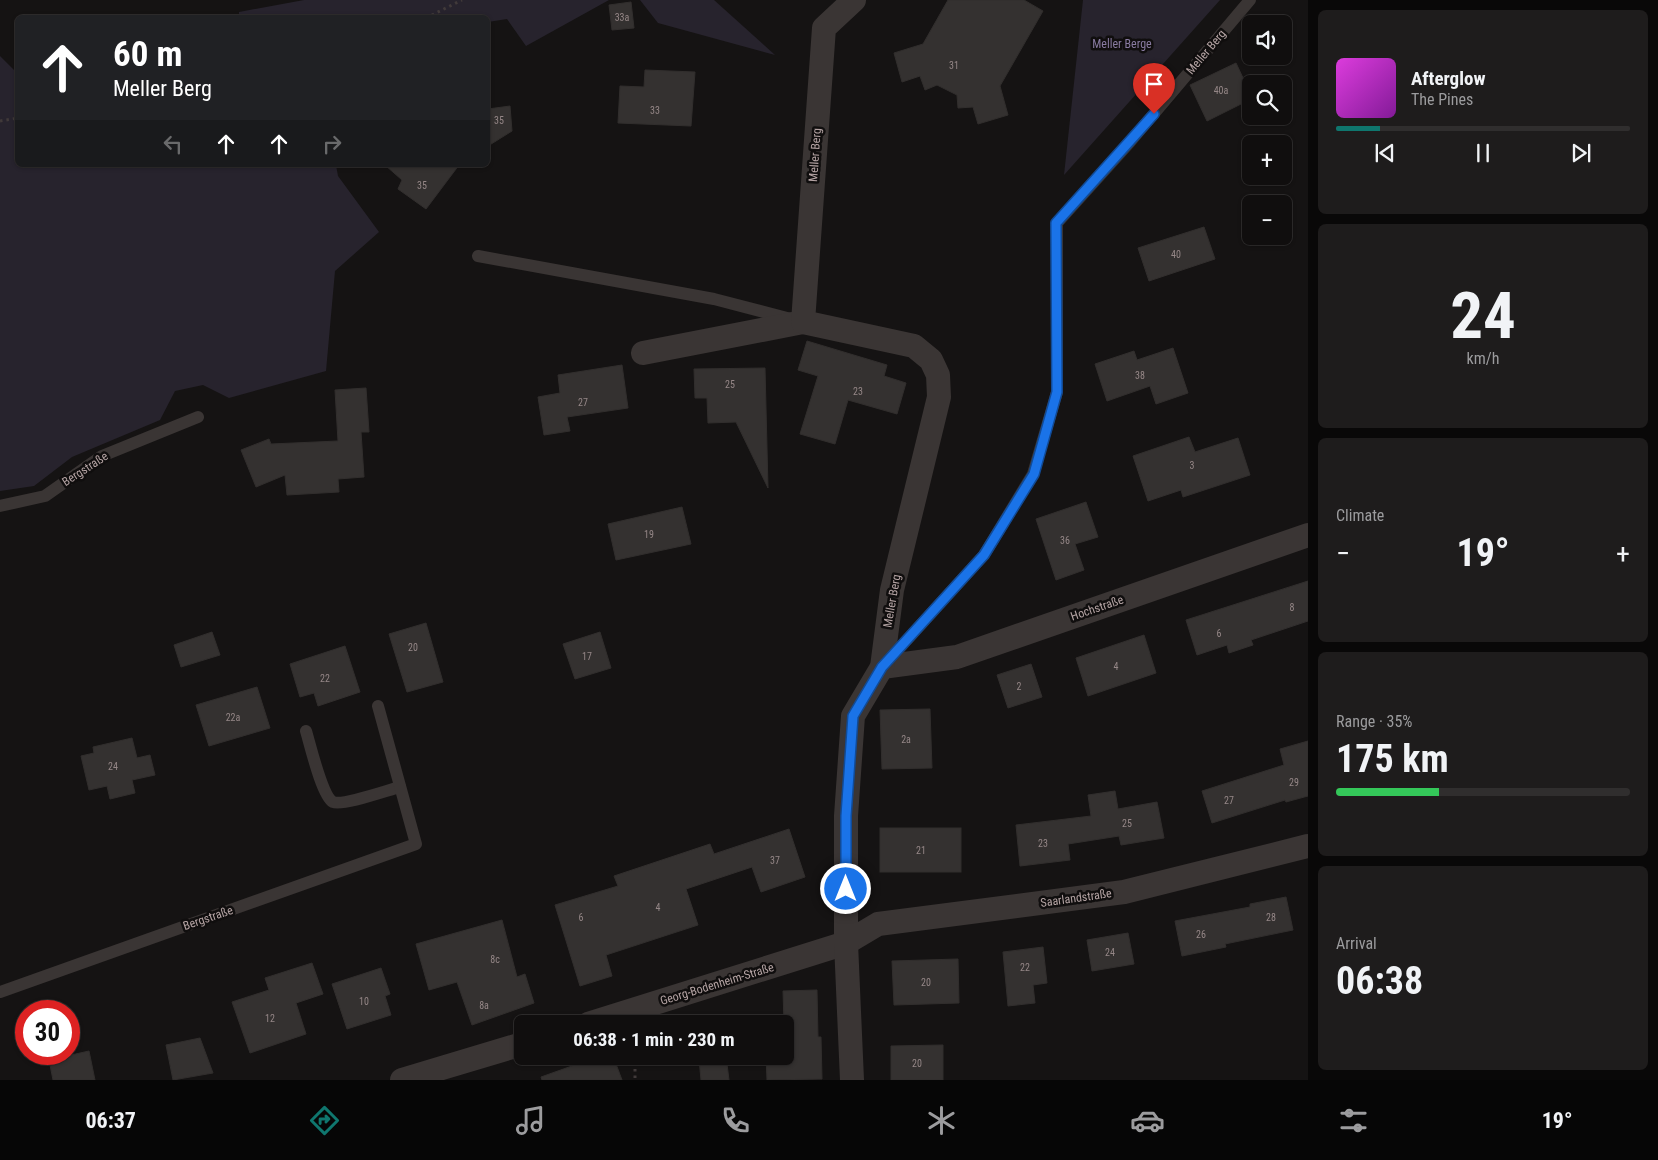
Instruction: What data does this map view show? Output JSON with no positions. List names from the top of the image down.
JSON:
{
  "streets": {
    "street": [
      "Meller Berg",
      "Hochstraße",
      "Saarlandstraße",
      "Georg-Bodenheim-Straße"
    ],
    "lane": ["Bergstraße"]
  },
  "crossings": [
    ["Meller Berg", "Hochstraße"],
    ["Saarlandstraße", "Georg-Bodenheim-Straße"]
  ],
  "parks": ["Meller Berge"],
  "house_numbers": [
    "33a",
    "31",
    "40a",
    "33",
    "35",
    "35",
    "40",
    "38",
    "25",
    "23",
    "27",
    "3",
    "19",
    "36",
    "8",
    "6",
    "20",
    "17",
    "4",
    "22",
    "2",
    "22a",
    "2a",
    "24",
    "29",
    "27",
    "25",
    "23",
    "21",
    "37",
    "4",
    "6",
    "28",
    "26",
    "24",
    "8c",
    "22",
    "20",
    "10",
    "8a",
    "12",
    "20"
  ],
  "page": {
    "map_buttons": ["+", "−"],
    "turn": ["60 m", "Meller Berg"],
    "song": ["Afterglow", "The Pines"],
    "tile": [
      ["24", "km/h"],
      "Climate",
      ["Range · 35%", "175 km"],
      ["Arrival", "06:38"]
    ],
    "heat": ["−", "19°", "+"],
    "limit": "30",
    "trip": "06:38 · 1 min · 230 m",
    "tabs": ["06:37", "19°"]
  }
}
